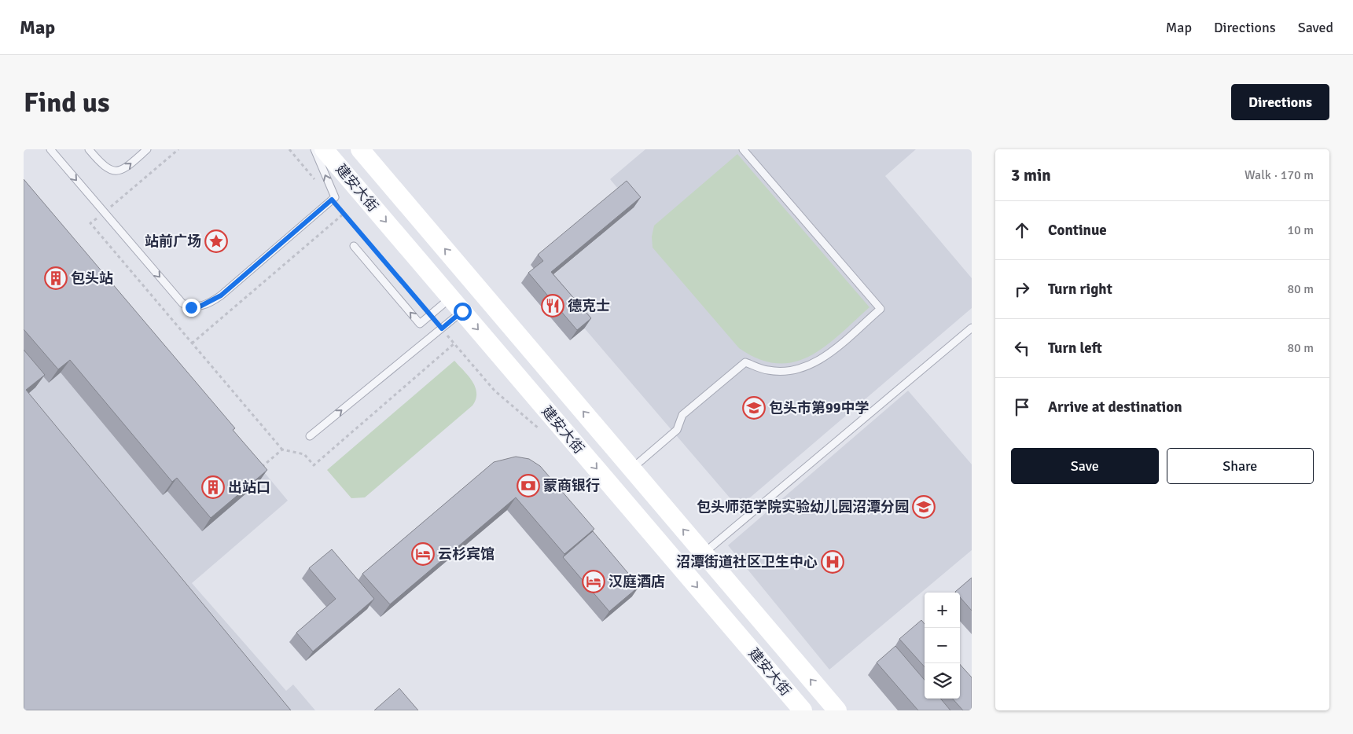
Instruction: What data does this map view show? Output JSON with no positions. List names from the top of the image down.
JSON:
{
  "streets": {
    "main road": ["建安大街"]
  },
  "places": {
    "place": ["站前广场"],
    "building": ["包头站", "出站口"],
    "restaurant": ["德克士"],
    "school or university": ["包头市第99中学", "包头师范学院实验幼儿园沼潭分园"],
    "bank": ["蒙商银行"],
    "hotel": ["云杉宾馆", "汉庭酒店"],
    "hospital": ["沼潭街道社区卫生中心"]
  },
  "page": {
    "header": "Map",
    "nav": ["Map", "Directions", "Saved"],
    "buttons": [
      "Directions",
      ["Save", "Share"]
    ],
    "title": "Find us",
    "heading": ["3 min", "Walk · 170 m"],
    "list": [
      ["Continue", "10 m"],
      ["Turn right", "80 m"],
      ["Turn left", "80 m"],
      "Arrive at destination"
    ],
    "map_buttons": ["+", "−"]
  }
}
